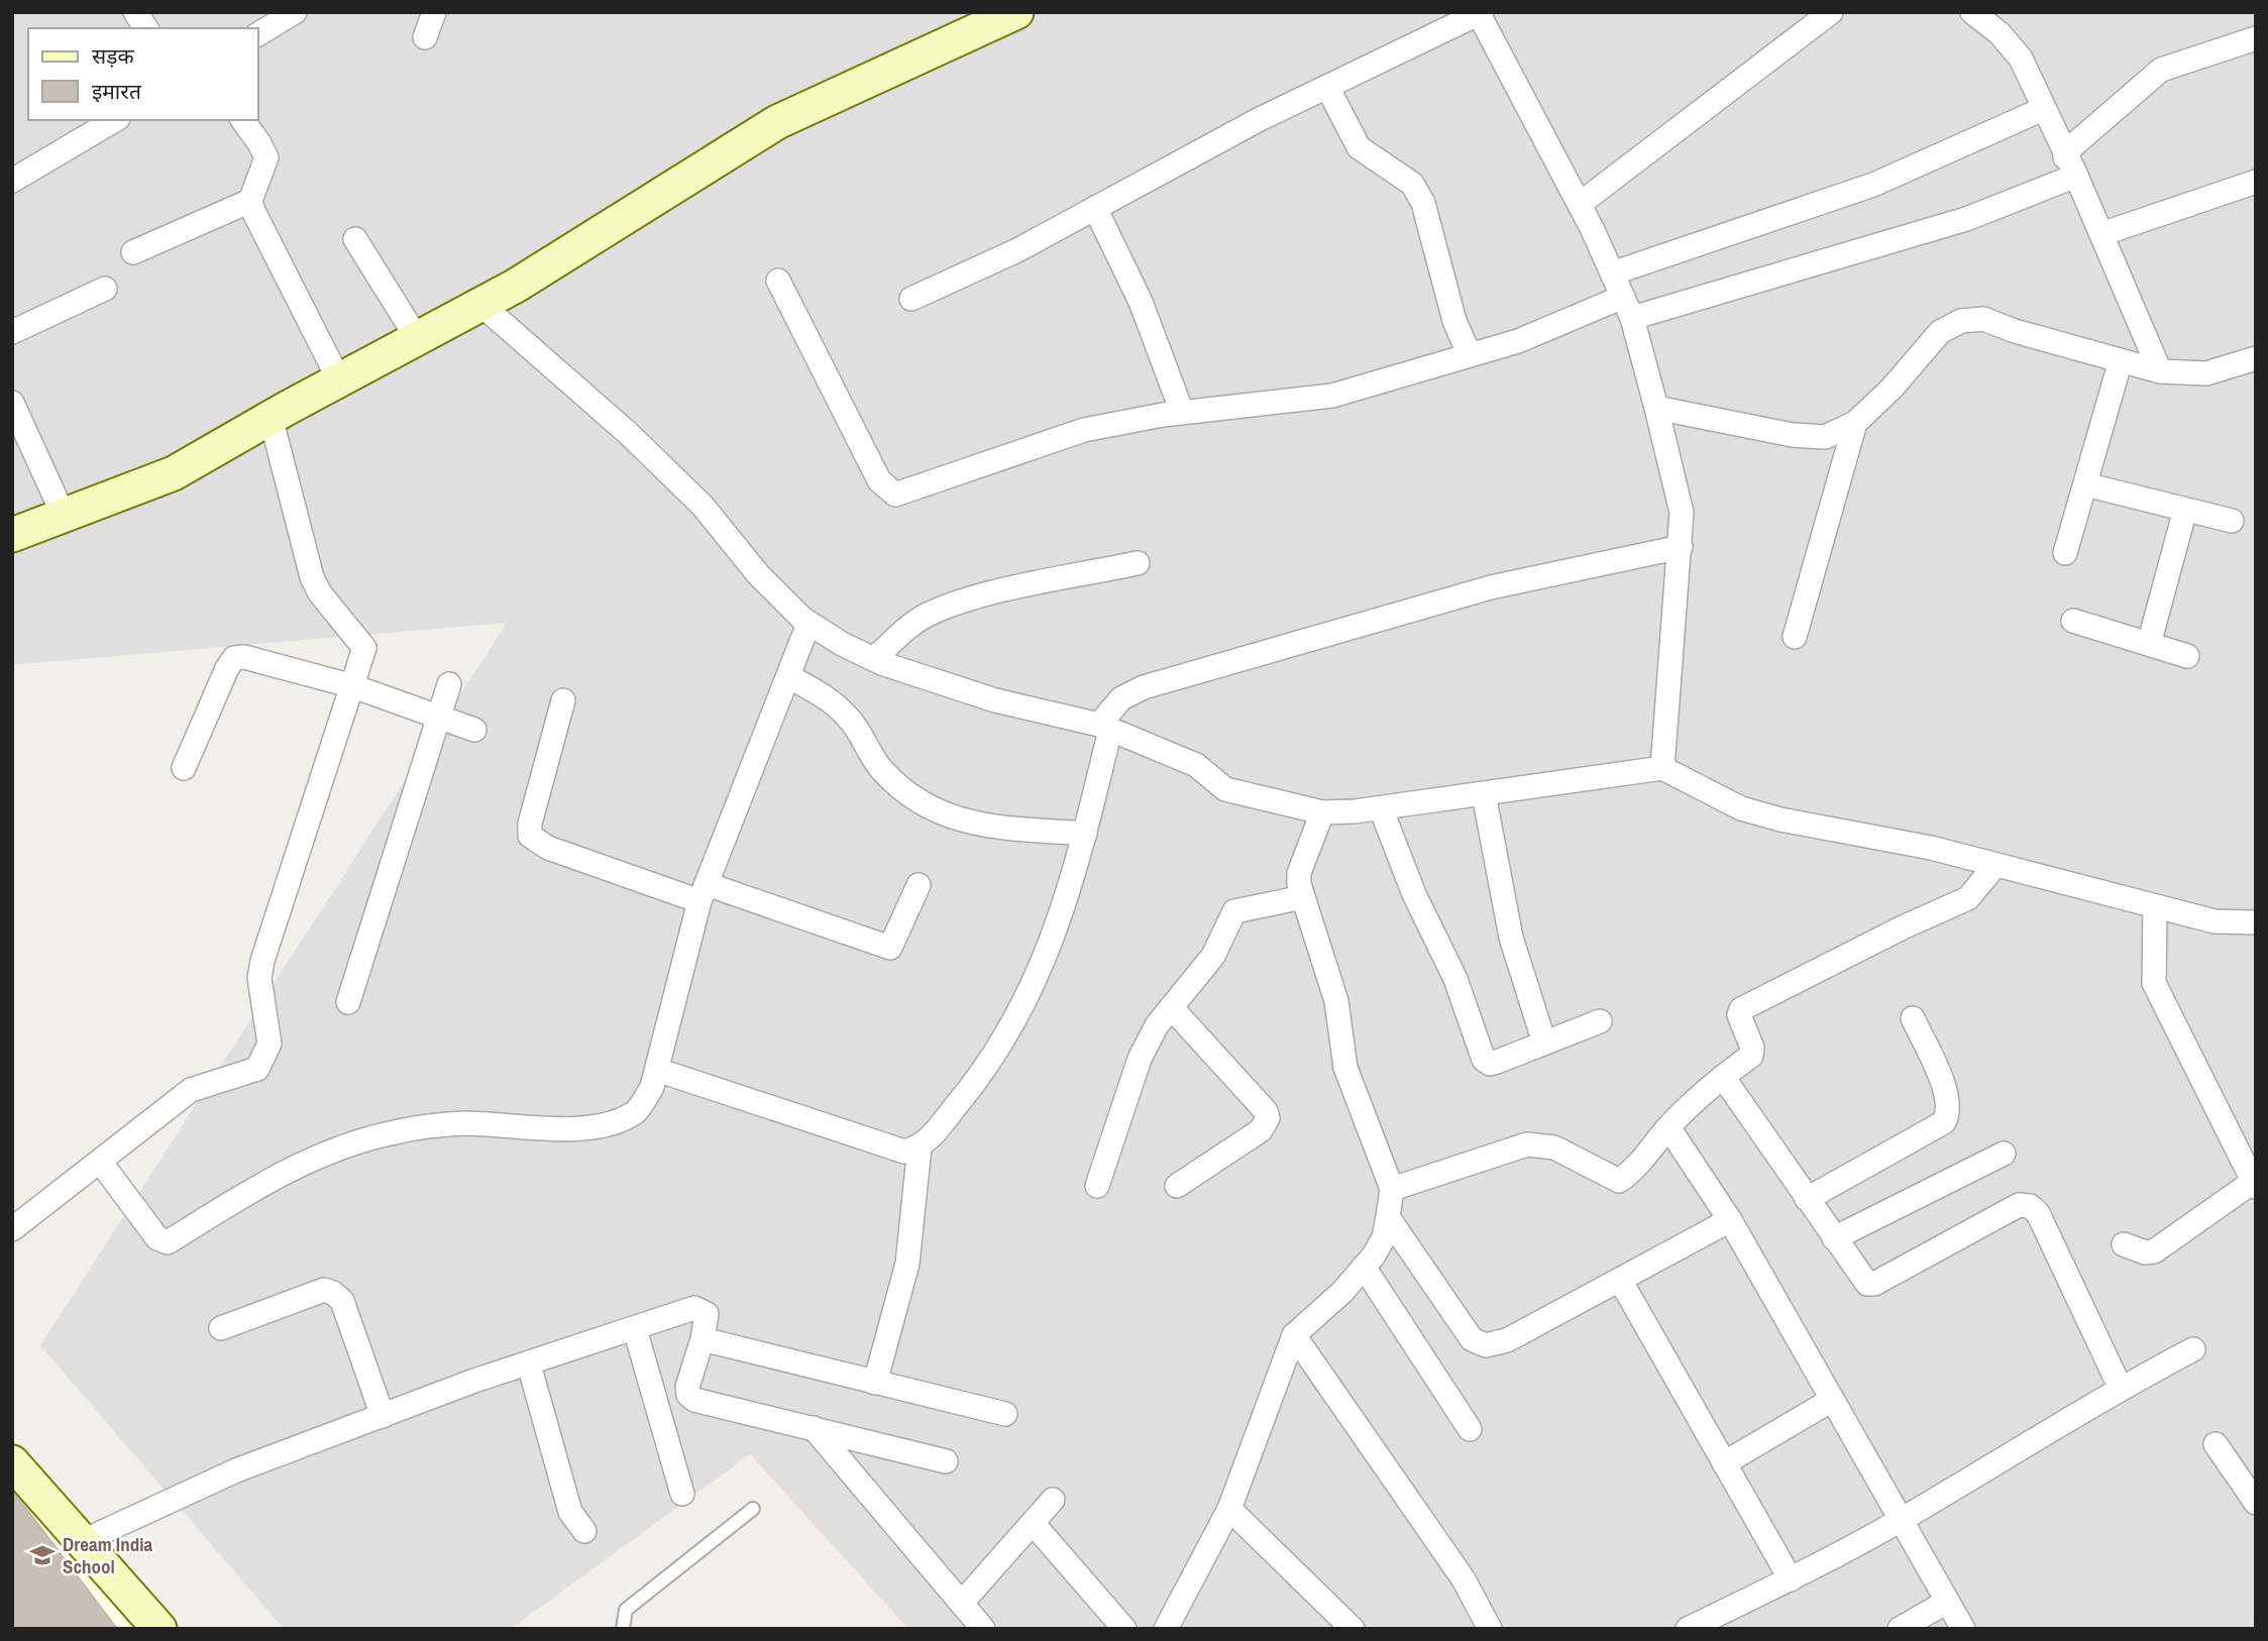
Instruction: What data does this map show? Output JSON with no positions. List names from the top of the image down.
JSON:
{
  "places": {
    "school or university": ["Dream India School"]
  },
  "legend": ["सड़क", "इमारत"]
}
